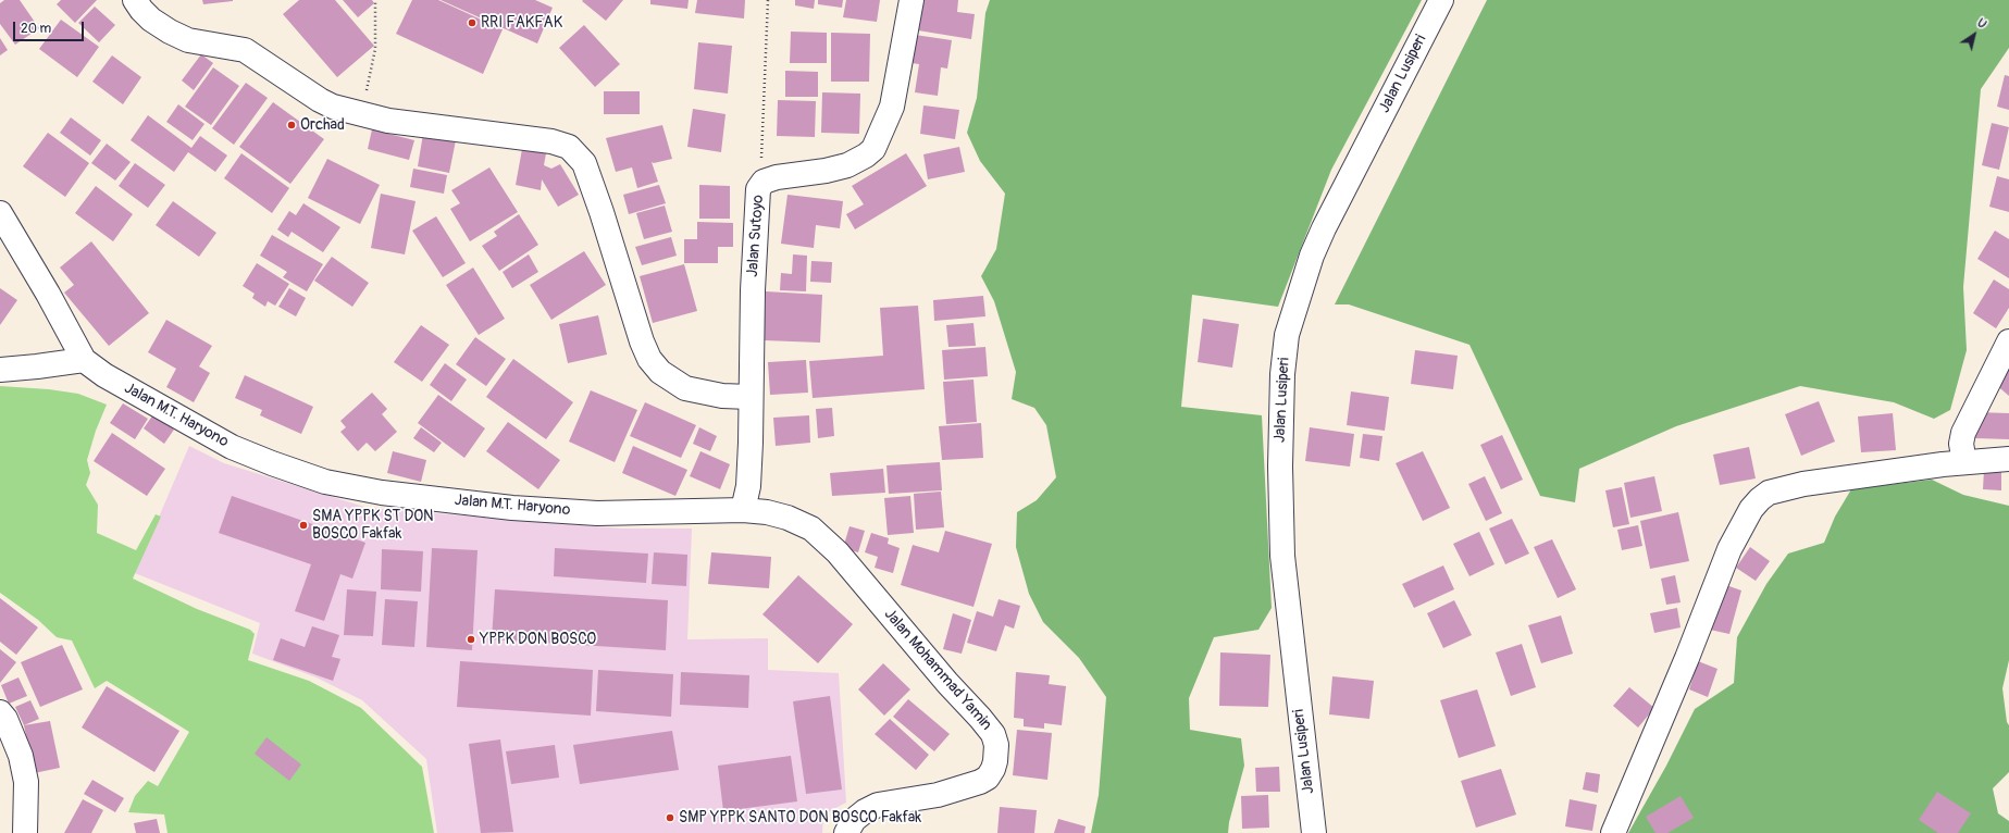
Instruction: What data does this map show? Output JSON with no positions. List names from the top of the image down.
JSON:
{
  "streets": {
    "main road": [
      "Jalan Lusiperi",
      "Jalan Sutoyo",
      "Jalan M.T. Haryono",
      "Jalan Mohammad Yamin"
    ]
  },
  "crossings": [
    ["Jalan Sutoyo", "Jalan M.T. Haryono"],
    ["Jalan Sutoyo", "Jalan Mohammad Yamin"],
    ["Jalan M.T. Haryono", "Jalan Mohammad Yamin"]
  ],
  "places": [
    "RRI FAKFAK",
    "Orchad",
    "SMA YPPK ST DON BOSCO Fakfak",
    "YPPK DON BOSCO",
    "SMP YPPK SANTO DON BOSCO Fakfak"
  ],
  "scale_bar": "20 m",
  "north": "top right"
}
